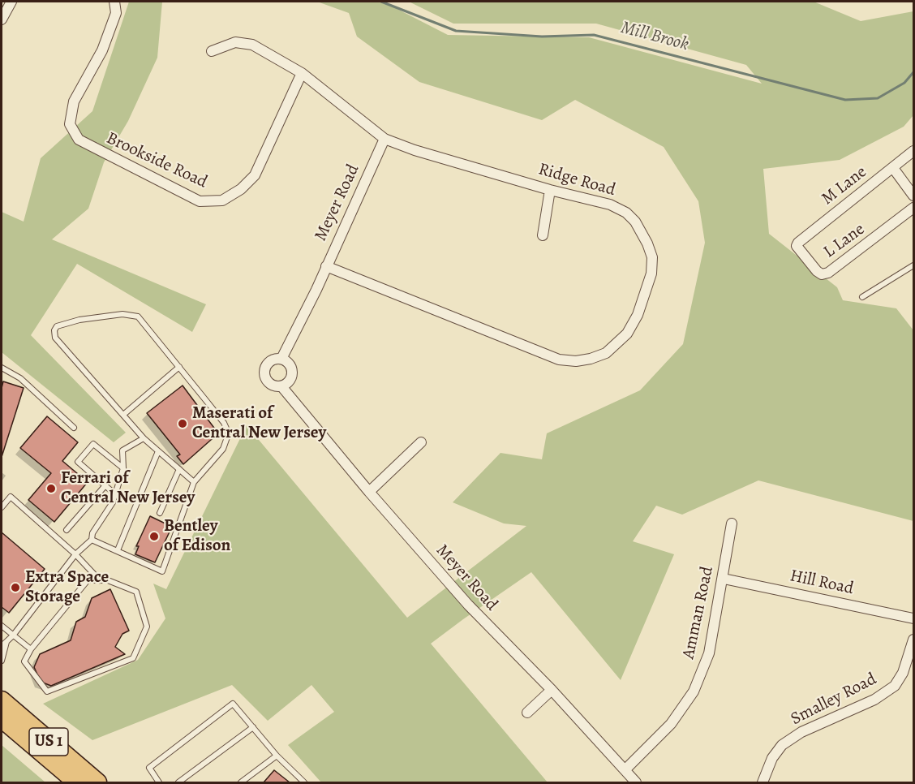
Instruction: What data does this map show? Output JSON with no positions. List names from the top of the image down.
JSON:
{
  "streets": {
    "highway": ["US 1"],
    "street": [
      "Brookside Road",
      "Ridge Road",
      "M Lane",
      "Meyer Road",
      "L Lane",
      "Hill Road",
      "Amman Road",
      "Smalley Road"
    ]
  },
  "crossings": [
    ["Brookside Road", "Ridge Road"],
    ["Ridge Road", "Meyer Road"],
    ["M Lane", "L Lane"],
    ["Meyer Road", "Amman Road"],
    ["Hill Road", "Amman Road"]
  ],
  "water": ["Mill Brook"],
  "places": [
    "Maserati of Central New Jersey",
    "Ferrari of Central New Jersey",
    "Bentley of Edison",
    "Extra Space Storage"
  ]
}
